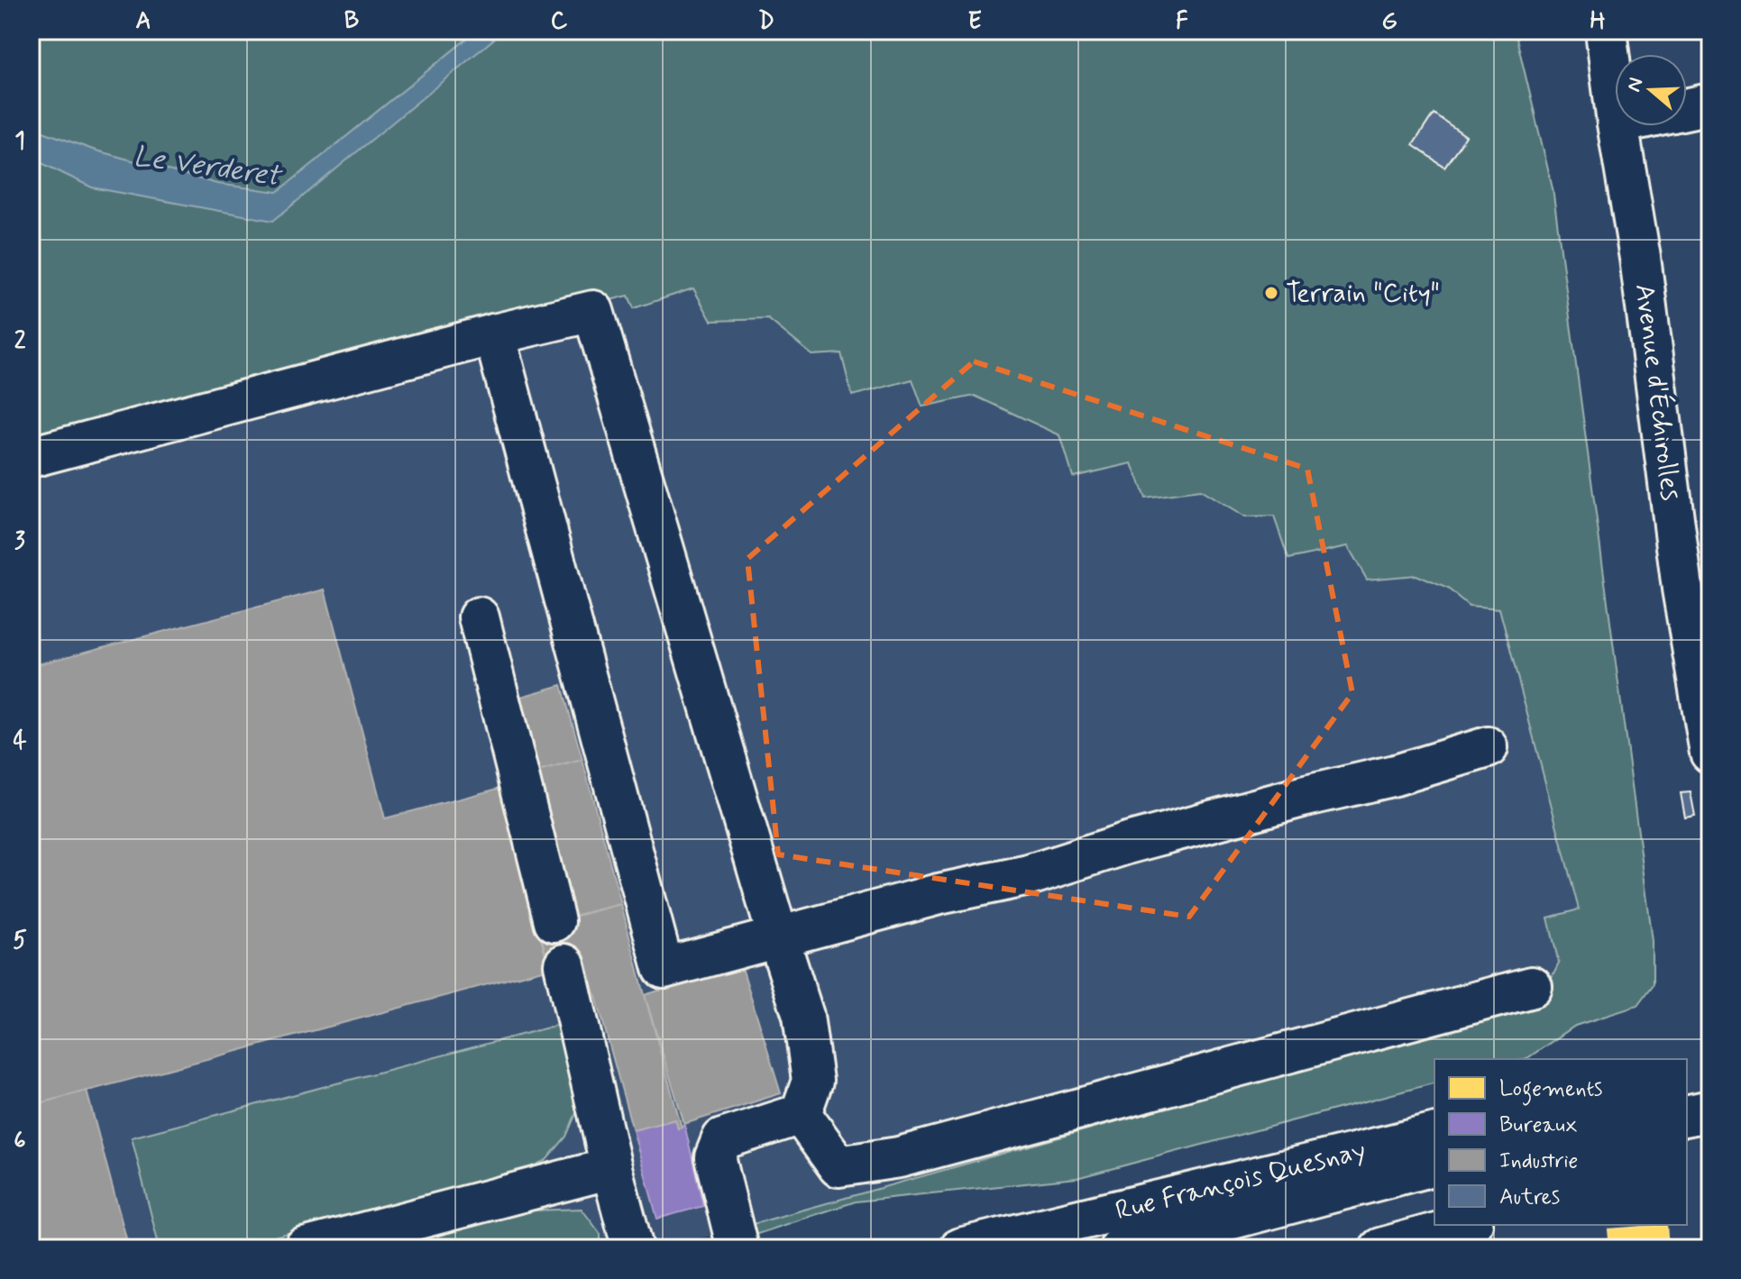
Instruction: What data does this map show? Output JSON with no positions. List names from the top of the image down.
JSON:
{
  "streets": {
    "street": ["Avenue d'Échirolles", "Rue François Quesnay"]
  },
  "water": ["Le Verderet"],
  "places": ["Terrain \"City\""],
  "legend": [
    "Logements",
    "Bureaux",
    "Industrie",
    "Autres"
  ],
  "north": "left",
  "grid": {
    "columns": [
      "A",
      "B",
      "C",
      "D",
      "E",
      "F",
      "G",
      "H"
    ],
    "rows": [
      "1",
      "2",
      "3",
      "4",
      "5",
      "6"
    ]
  }
}
